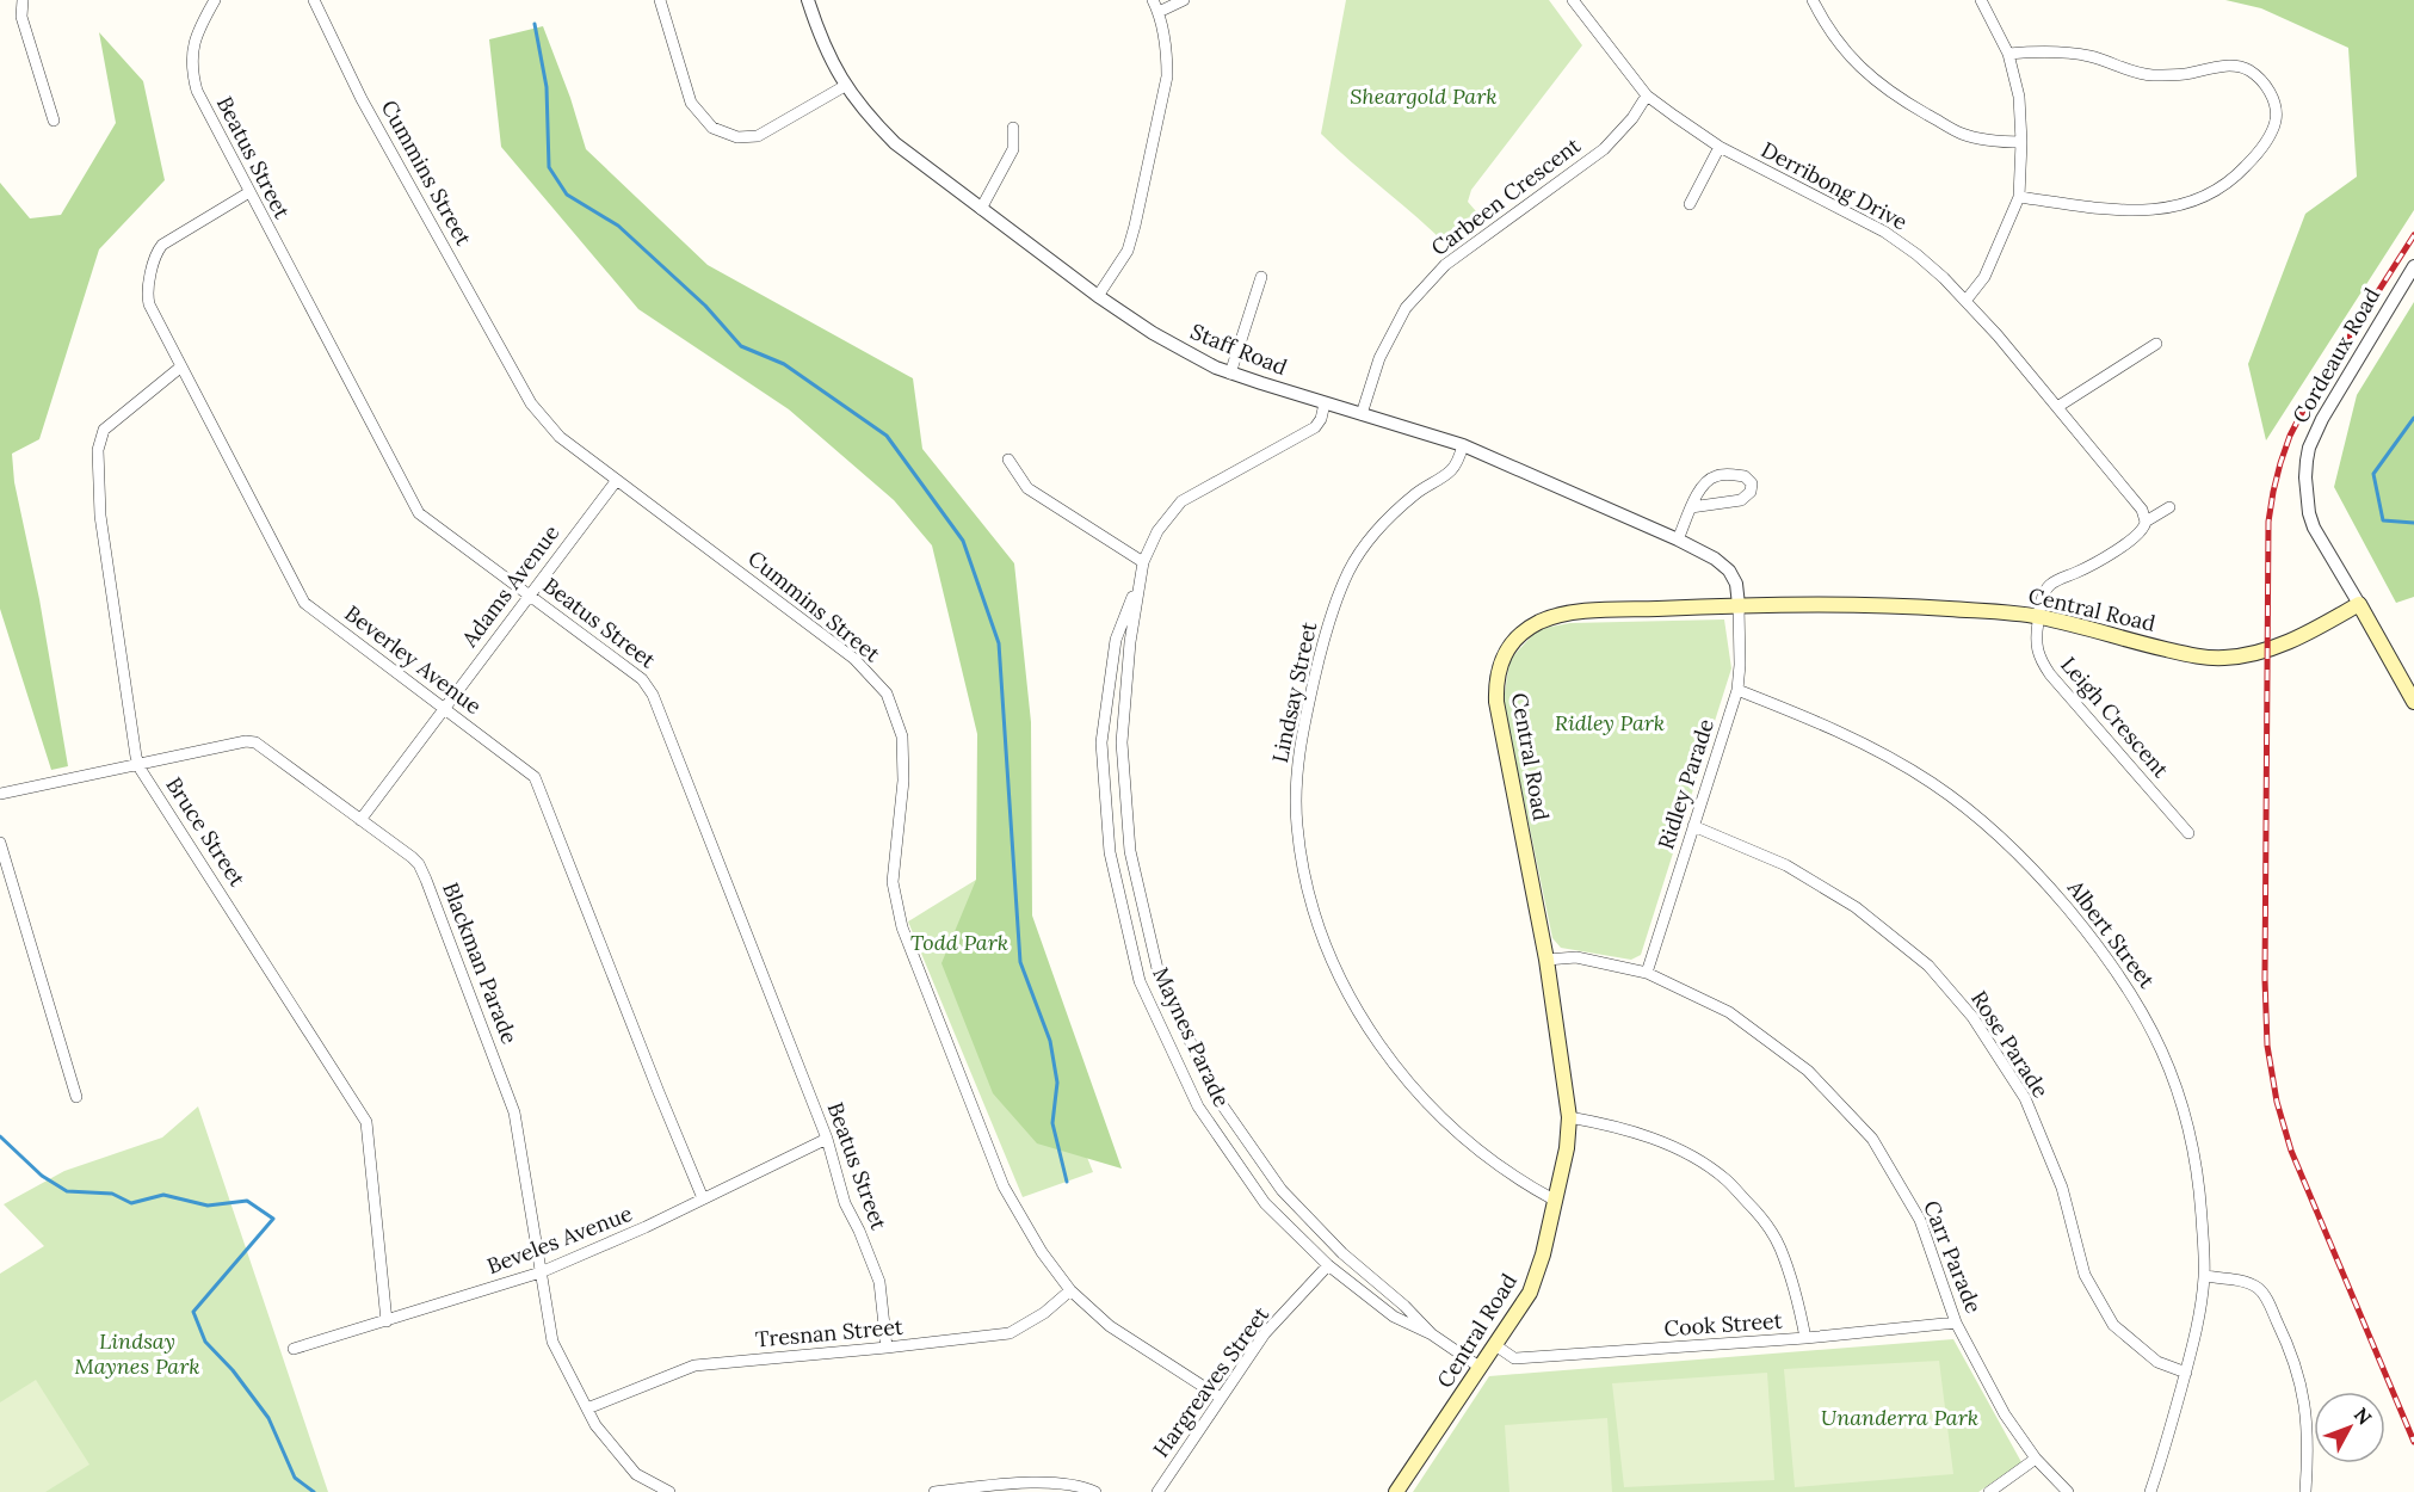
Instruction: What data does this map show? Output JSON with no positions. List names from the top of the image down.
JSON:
{
  "streets": {
    "main road": ["Cordeaux Road", "Central Road"],
    "street": [
      "Beatus Street",
      "Cummins Street",
      "Derribong Drive",
      "Carbeen Crescent",
      "Staff Road",
      "Adams Avenue",
      "Beverley Avenue",
      "Lindsay Street",
      "Leigh Crescent",
      "Ridley Parade",
      "Bruce Street",
      "Albert Street",
      "Blackman Parade",
      "Maynes Parade",
      "Rose Parade",
      "Beveles Avenue",
      "Carr Parade",
      "Cook Street",
      "Tresnan Street",
      "Hargreaves Street"
    ]
  },
  "crossings": [
    ["Beatus Street", "Adams Avenue"],
    ["Beatus Street", "Beverley Avenue"],
    ["Beatus Street", "Beveles Avenue"],
    ["Beatus Street", "Tresnan Street"],
    ["Cummins Street", "Adams Avenue"],
    ["Cummins Street", "Tresnan Street"],
    ["Cummins Street", "Hargreaves Street"],
    ["Derribong Drive", "Carbeen Crescent"],
    ["Derribong Drive", "Leigh Crescent"],
    ["Carbeen Crescent", "Staff Road"],
    ["Staff Road", "Central Road"],
    ["Staff Road", "Lindsay Street"],
    ["Staff Road", "Ridley Parade"],
    ["Staff Road", "Maynes Parade"],
    ["Cordeaux Road", "Central Road"],
    ["Adams Avenue", "Beverley Avenue"],
    ["Adams Avenue", "Blackman Parade"],
    ["Central Road", "Lindsay Street"],
    ["Central Road", "Leigh Crescent"],
    ["Central Road", "Ridley Parade"],
    ["Central Road", "Maynes Parade"],
    ["Central Road", "Carr Parade"],
    ["Central Road", "Cook Street"],
    ["Beverley Avenue", "Bruce Street"],
    ["Beverley Avenue", "Beveles Avenue"],
    ["Ridley Parade", "Albert Street"],
    ["Ridley Parade", "Rose Parade"],
    ["Ridley Parade", "Carr Parade"],
    ["Bruce Street", "Blackman Parade"],
    ["Bruce Street", "Beveles Avenue"],
    ["Albert Street", "Rose Parade"],
    ["Blackman Parade", "Beveles Avenue"],
    ["Blackman Parade", "Tresnan Street"],
    ["Maynes Parade", "Hargreaves Street"],
    ["Carr Parade", "Cook Street"]
  ],
  "parks": [
    "Sheargold Park",
    "Ridley Park",
    "Todd Park",
    "Lindsay Maynes Park",
    "Unanderra Park"
  ],
  "north": "top right"
}
